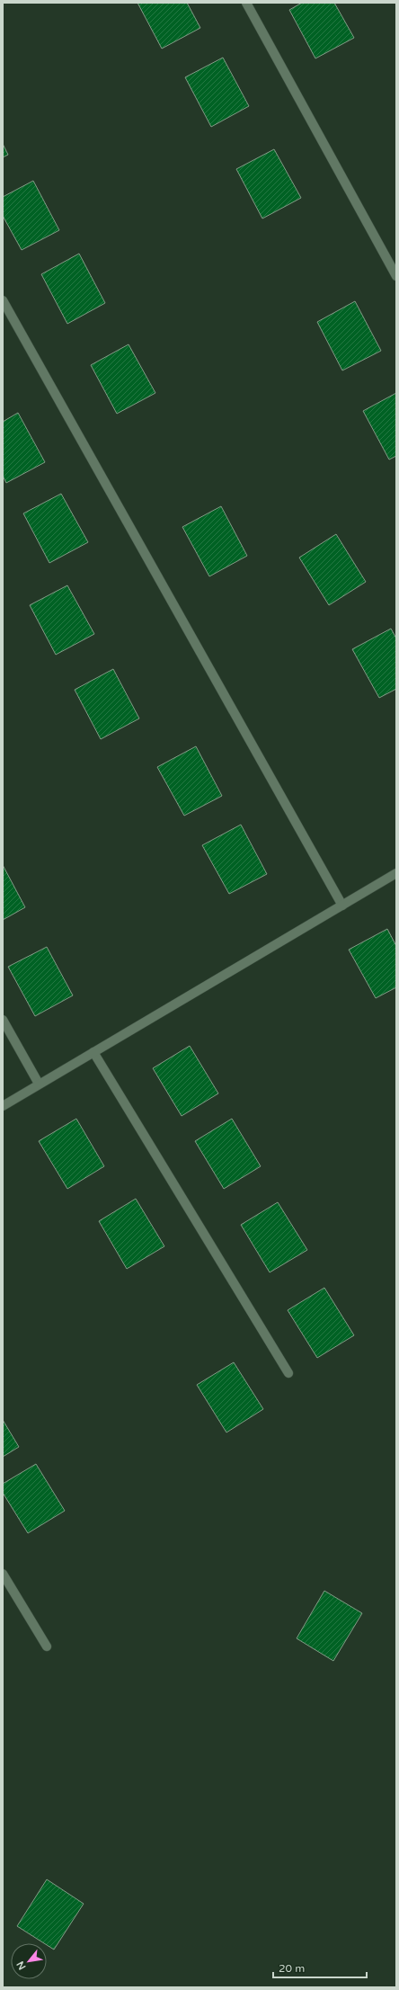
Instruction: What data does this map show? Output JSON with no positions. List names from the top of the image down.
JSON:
{
  "scale_bar": "20 m",
  "north": "bottom left"
}
